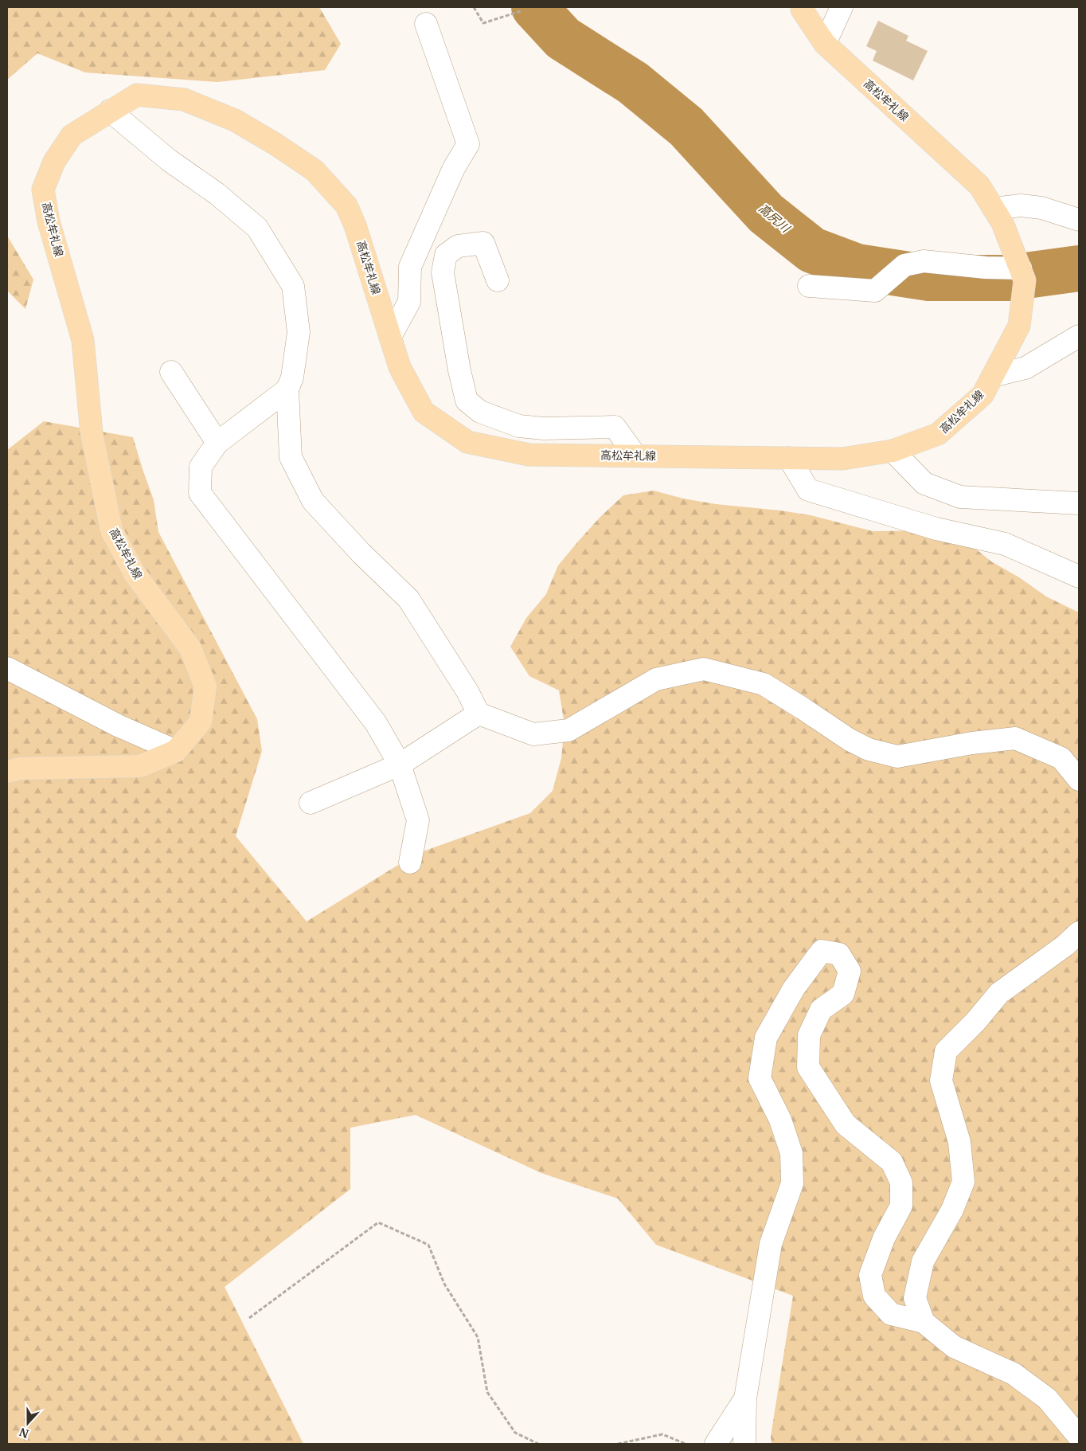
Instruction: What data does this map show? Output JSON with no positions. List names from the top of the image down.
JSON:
{
  "streets": {
    "main road": ["高松牟礼線"]
  },
  "water": ["高尻川"],
  "north": "bottom"
}
